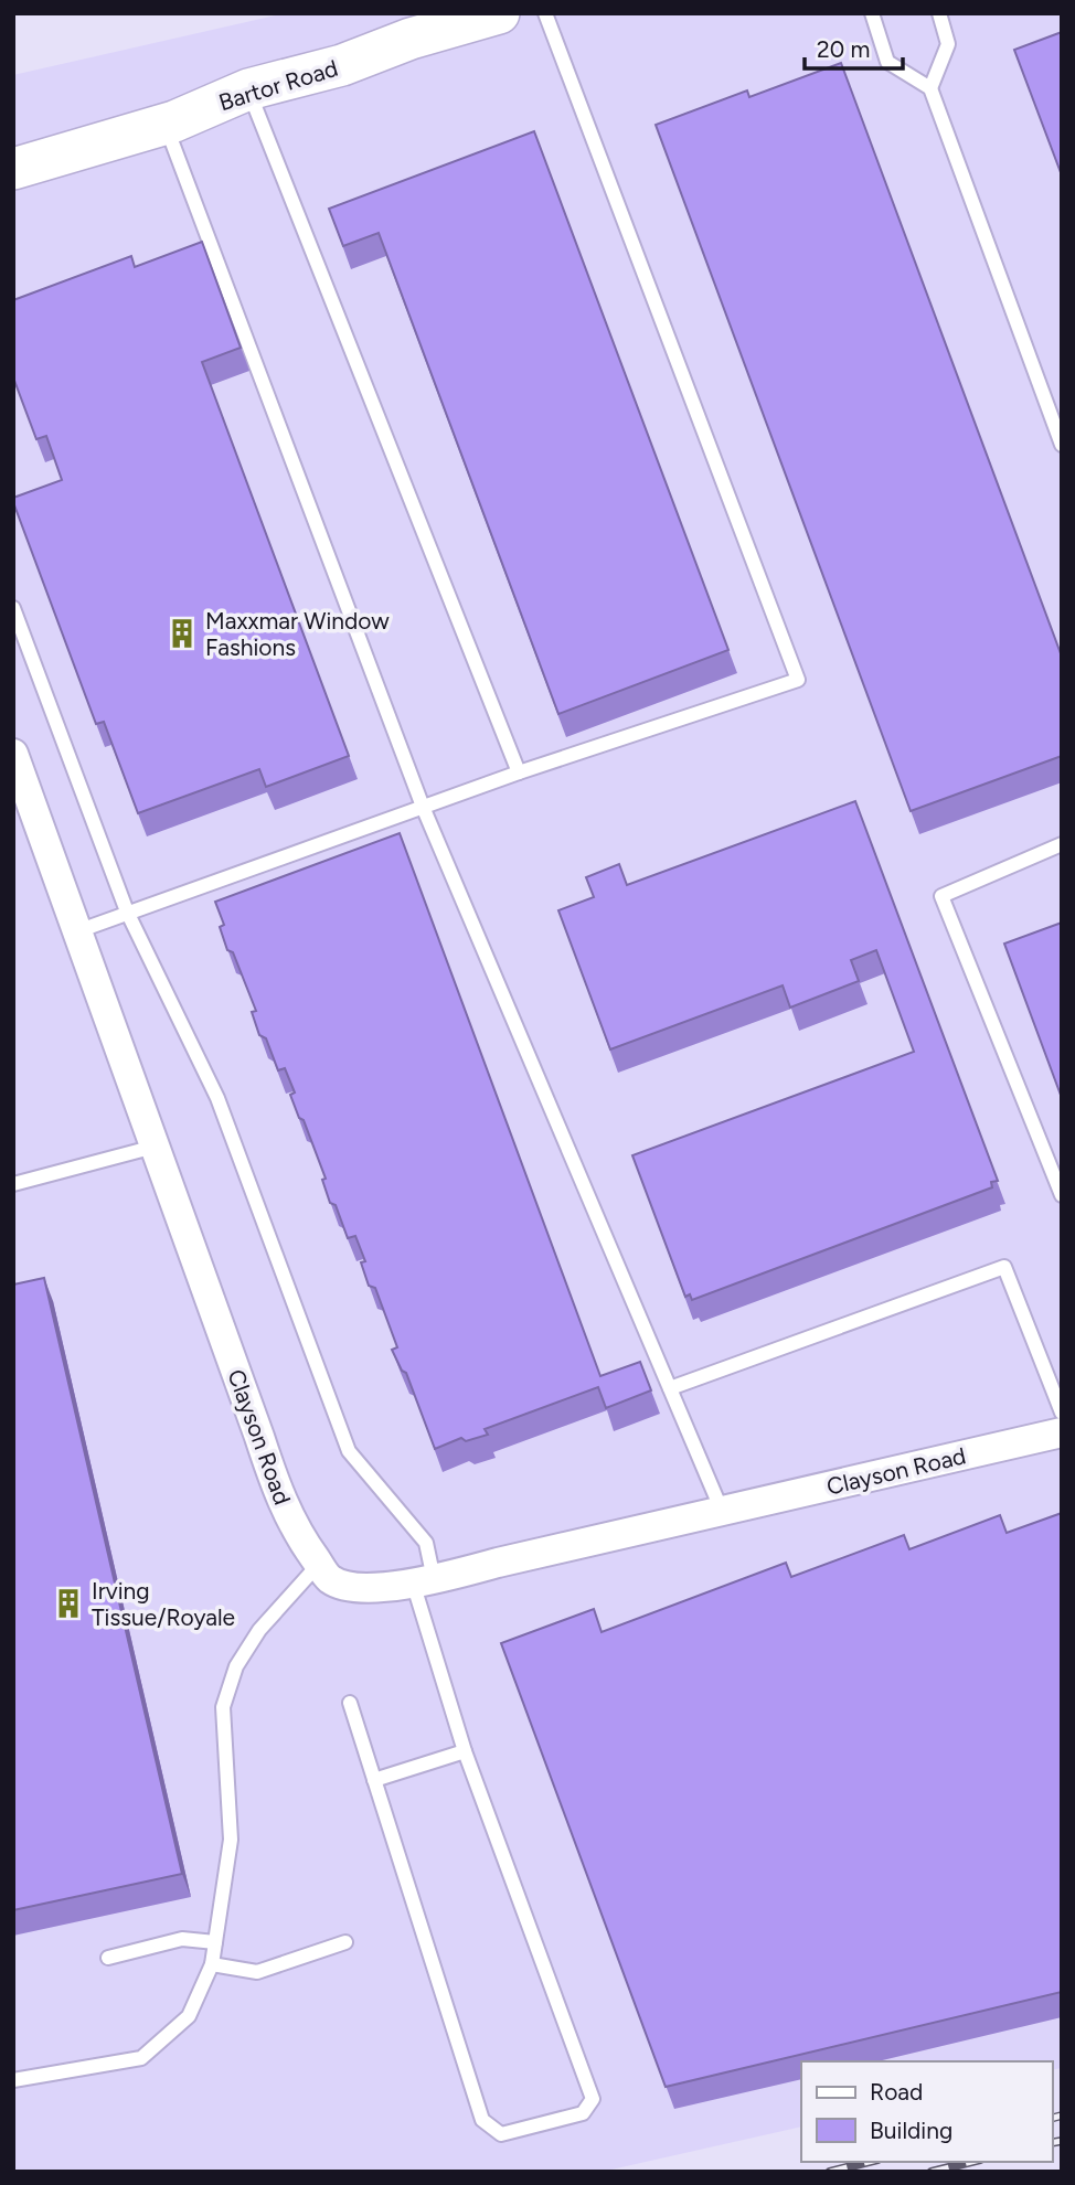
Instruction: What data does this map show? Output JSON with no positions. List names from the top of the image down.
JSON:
{
  "streets": {
    "street": ["Bartor Road", "Clayson Road"]
  },
  "places": {
    "building": ["Maxxmar Window Fashions", "Irving Tissue/Royale"]
  },
  "legend": ["Road", "Building"],
  "scale_bar": "20 m"
}
